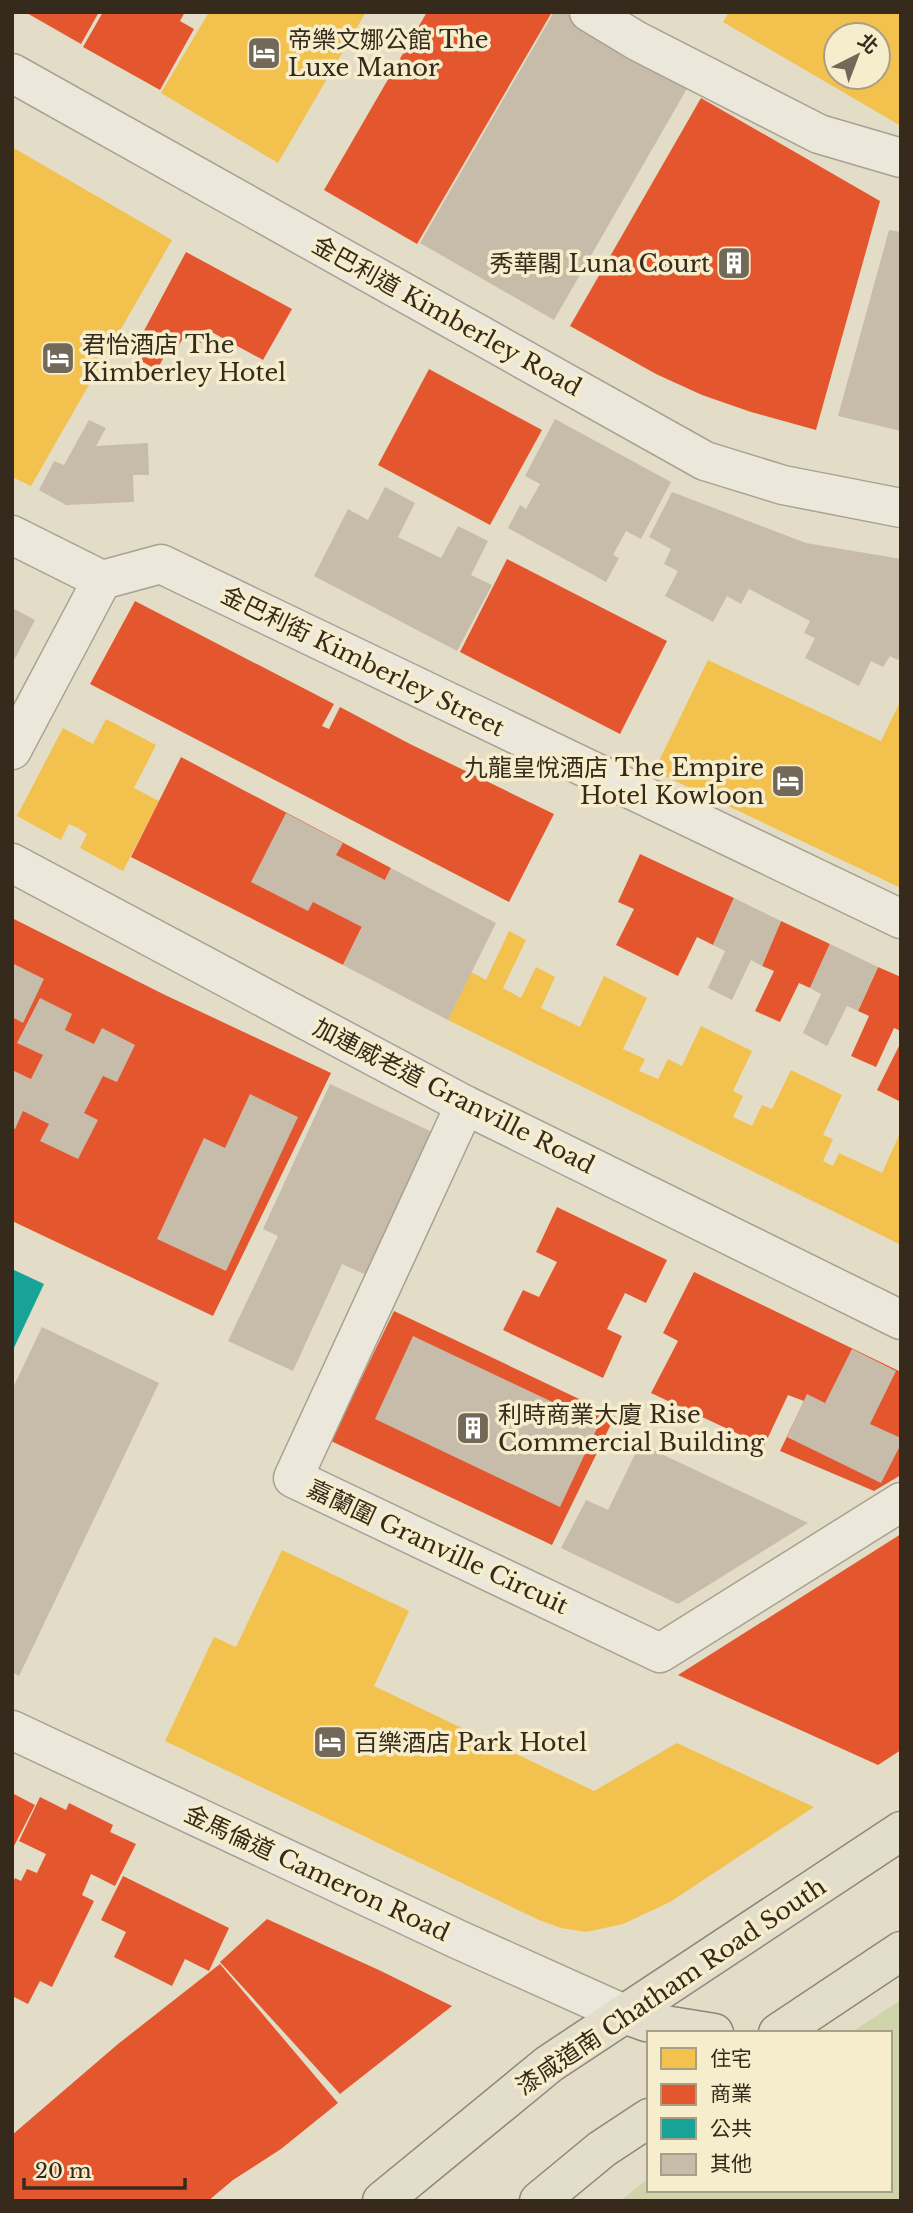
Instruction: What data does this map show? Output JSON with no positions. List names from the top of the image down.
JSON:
{
  "streets": {
    "main road": ["漆咸道南 Chatham Road South"],
    "street": [
      "金巴利道 Kimberley Road",
      "金巴利街 Kimberley Street",
      "加連威老道 Granville Road",
      "嘉蘭圍 Granville Circuit",
      "金馬倫道 Cameron Road"
    ]
  },
  "crossings": [
    ["加連威老道 Granville Road", "嘉蘭圍 Granville Circuit"],
    ["金馬倫道 Cameron Road", "漆咸道南 Chatham Road South"]
  ],
  "places": {
    "hotel": [
      "帝樂文娜公館 The Luxe Manor",
      "君怡酒店 The Kimberley Hotel",
      "九龍皇悅酒店 The Empire Hotel Kowloon",
      "百樂酒店 Park Hotel"
    ],
    "building": ["秀華閣 Luna Court", "利時商業大廈 Rise Commercial Building"]
  },
  "legend": [
    "住宅",
    "商業",
    "公共",
    "其他"
  ],
  "scale_bar": "20 m",
  "north": "top right"
}
